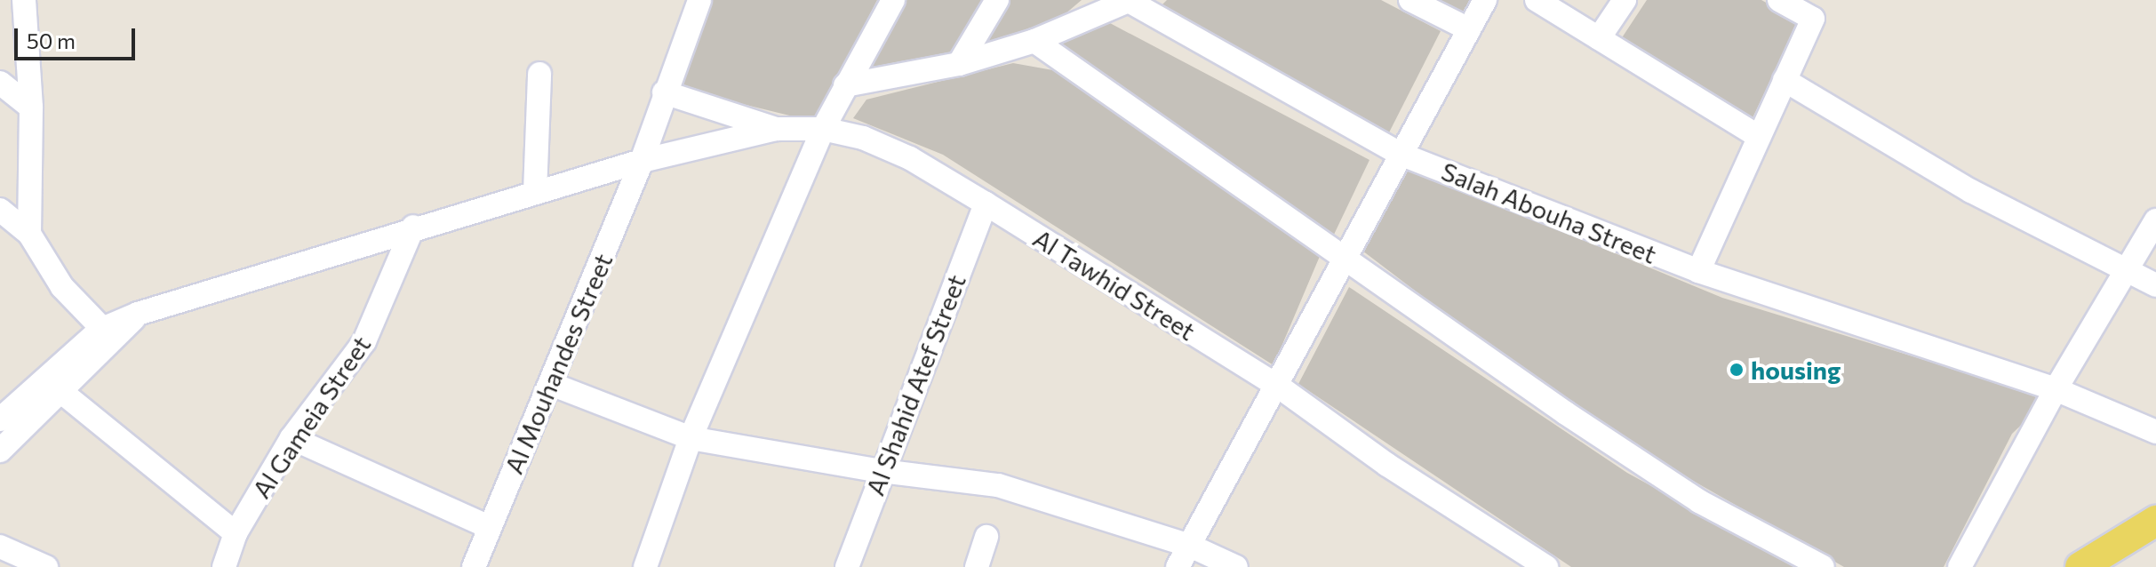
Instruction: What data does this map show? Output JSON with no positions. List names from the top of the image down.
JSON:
{
  "streets": {
    "street": [
      "Salah Abouha Street",
      "Al Tawhid Street",
      "Al Mouhandes Street",
      "Al Shahid Atef Street",
      "Al Gameia Street"
    ]
  },
  "crossings": [
    ["Al Tawhid Street", "Al Mouhandes Street"],
    ["Al Tawhid Street", "Al Shahid Atef Street"],
    ["Al Tawhid Street", "Al Gameia Street"]
  ],
  "places": ["housing"],
  "scale_bar": "50 m"
}
